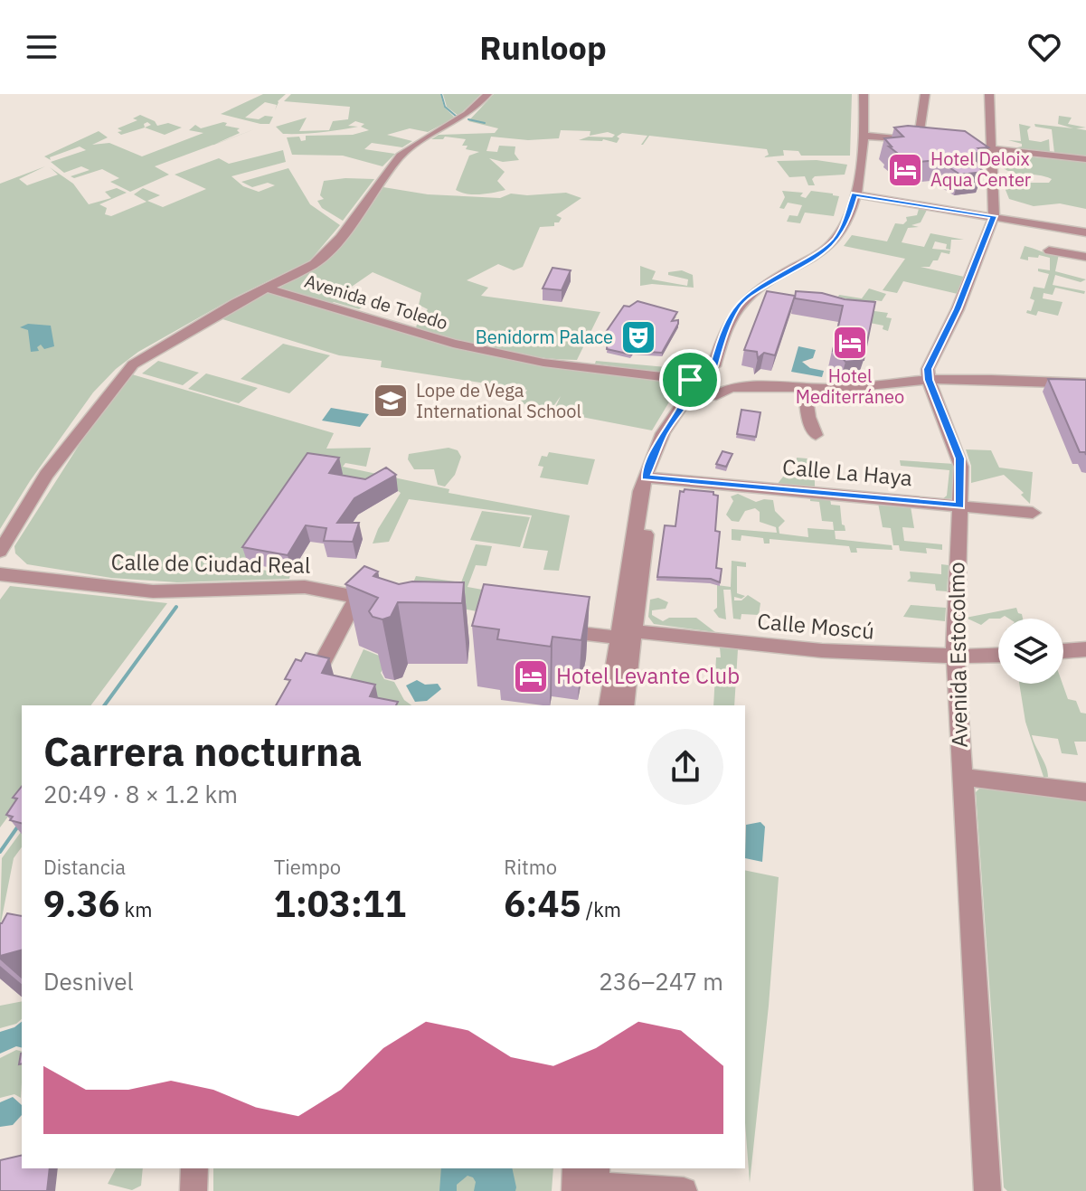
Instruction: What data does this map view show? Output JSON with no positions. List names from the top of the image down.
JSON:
{
  "streets": {
    "street": [
      "Avenida de Toledo",
      "Calle La Haya",
      "Calle de Ciudad Real",
      "Calle Moscú",
      "Avenida Estocolmo"
    ]
  },
  "crossings": [
    ["Calle La Haya", "Avenida Estocolmo"],
    ["Calle Moscú", "Avenida Estocolmo"]
  ],
  "places": {
    "hotel": ["Hotel Deloix Aqua Center", "Hotel Mediterráneo", "Hotel Levante Club"],
    "theatre": ["Benidorm Palace"],
    "school or university": ["Lope de Vega International School"]
  },
  "page": {
    "header": "Runloop",
    "heading": ["Carrera nocturna", "20:49 · 8 × 1.2 km"],
    "stats": [
      ["Distancia", "9.36 km"],
      ["Tiempo", "1:03:11"],
      ["Ritmo", "6:45 /km"]
    ],
    "chart": ["Desnivel", "236–247 m"]
  }
}
